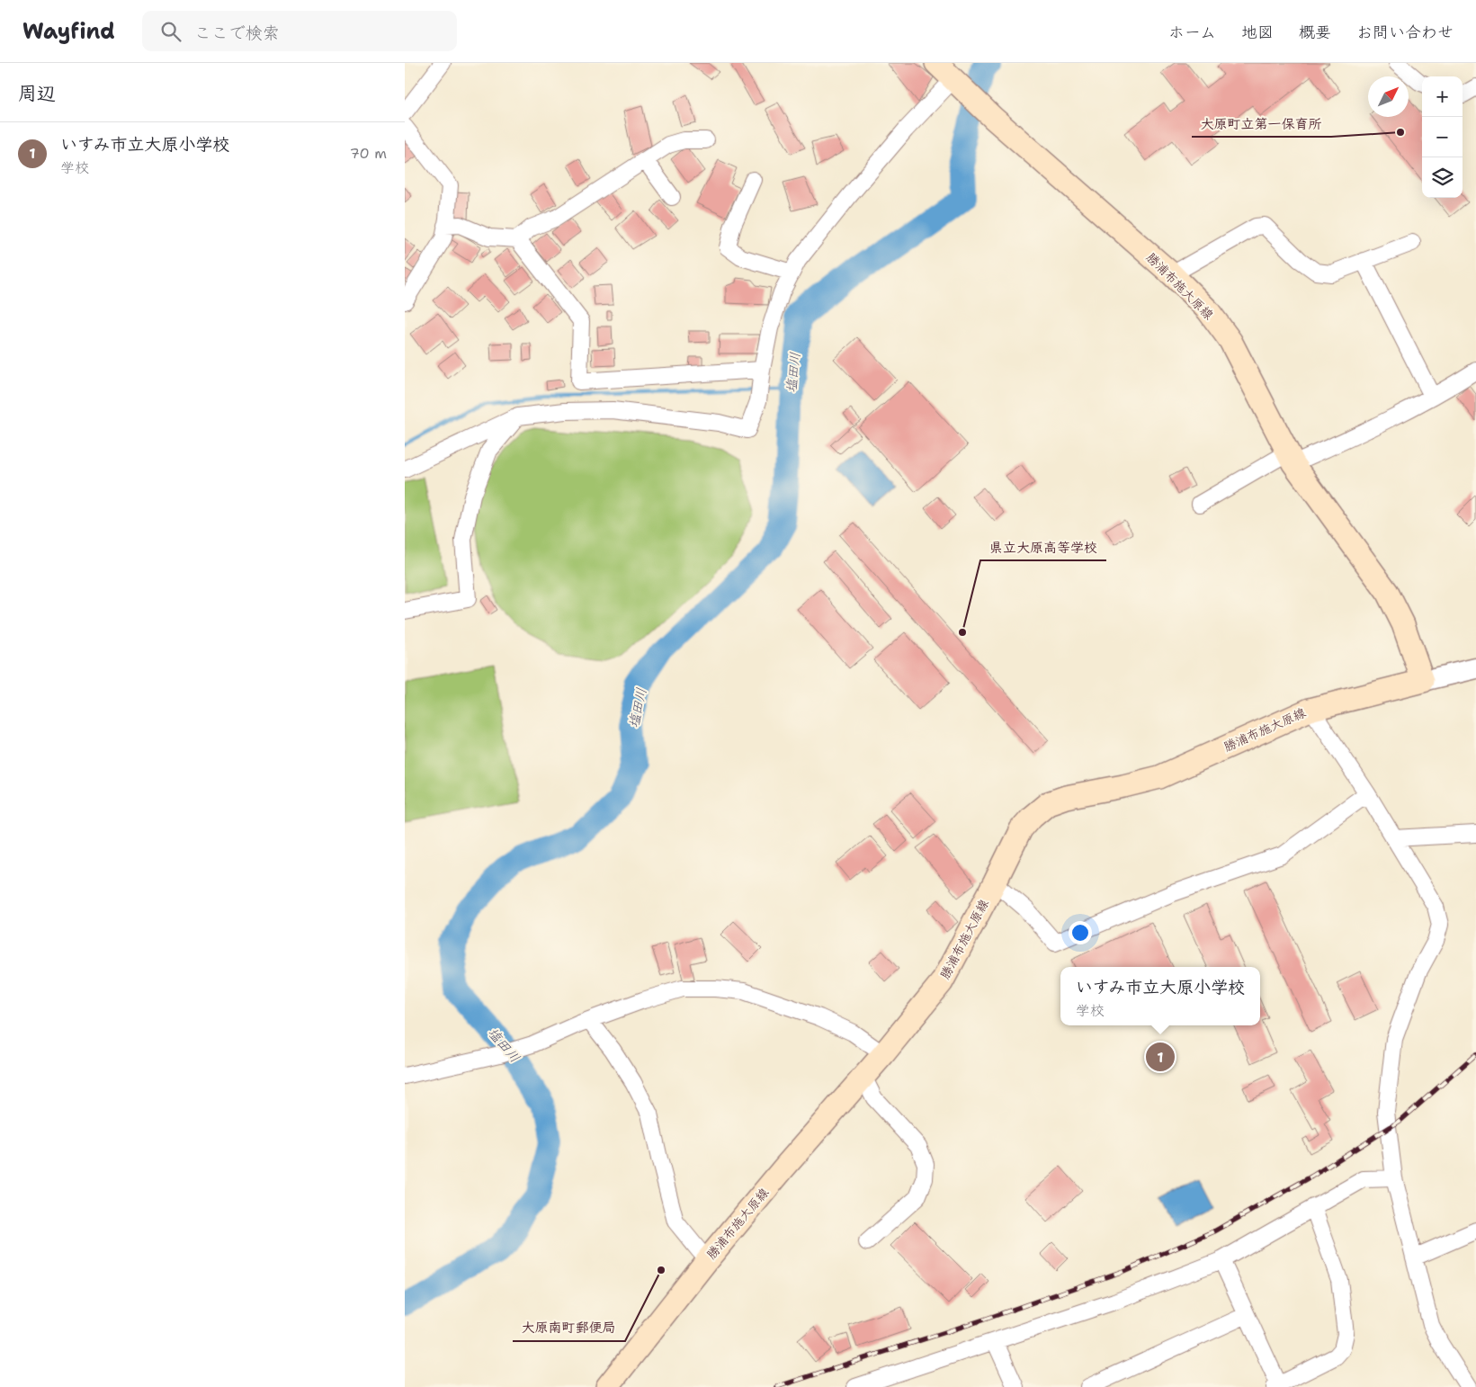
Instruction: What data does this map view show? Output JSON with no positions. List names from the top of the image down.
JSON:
{
  "streets": {
    "main road": ["勝浦布施大原線"]
  },
  "water": ["塩田川"],
  "places": ["大原町立第一保育所", "県立大原高等学校", "大原南町郵便局"],
  "north": "top right",
  "page": {
    "header": "Wayfind",
    "search": "ここで検索",
    "nav": [
      "ホーム",
      "地図",
      "概要",
      "お問い合わせ"
    ],
    "heading": "周辺",
    "map_buttons": ["+", "−"],
    "list": [
      {
        "mark": "1",
        "name": "いすみ市立大原小学校",
        "note": "学校",
        "value": "70 m"
      }
    ],
    "popup": ["いすみ市立大原小学校", "学校"],
    "pins": "1"
  }
}
